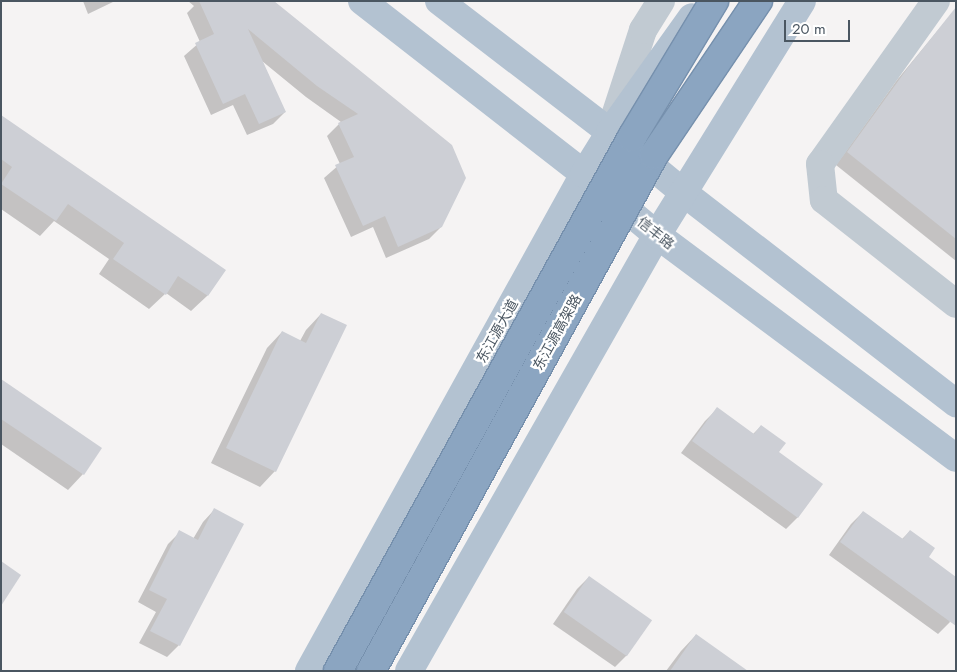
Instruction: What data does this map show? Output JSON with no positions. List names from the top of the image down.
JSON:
{
  "streets": {
    "highway": ["东江源高架路"],
    "main road": ["信丰路", "东江源大道"]
  },
  "crossings": [
    ["信丰路", "东江源大道"]
  ],
  "scale_bar": "20 m"
}
